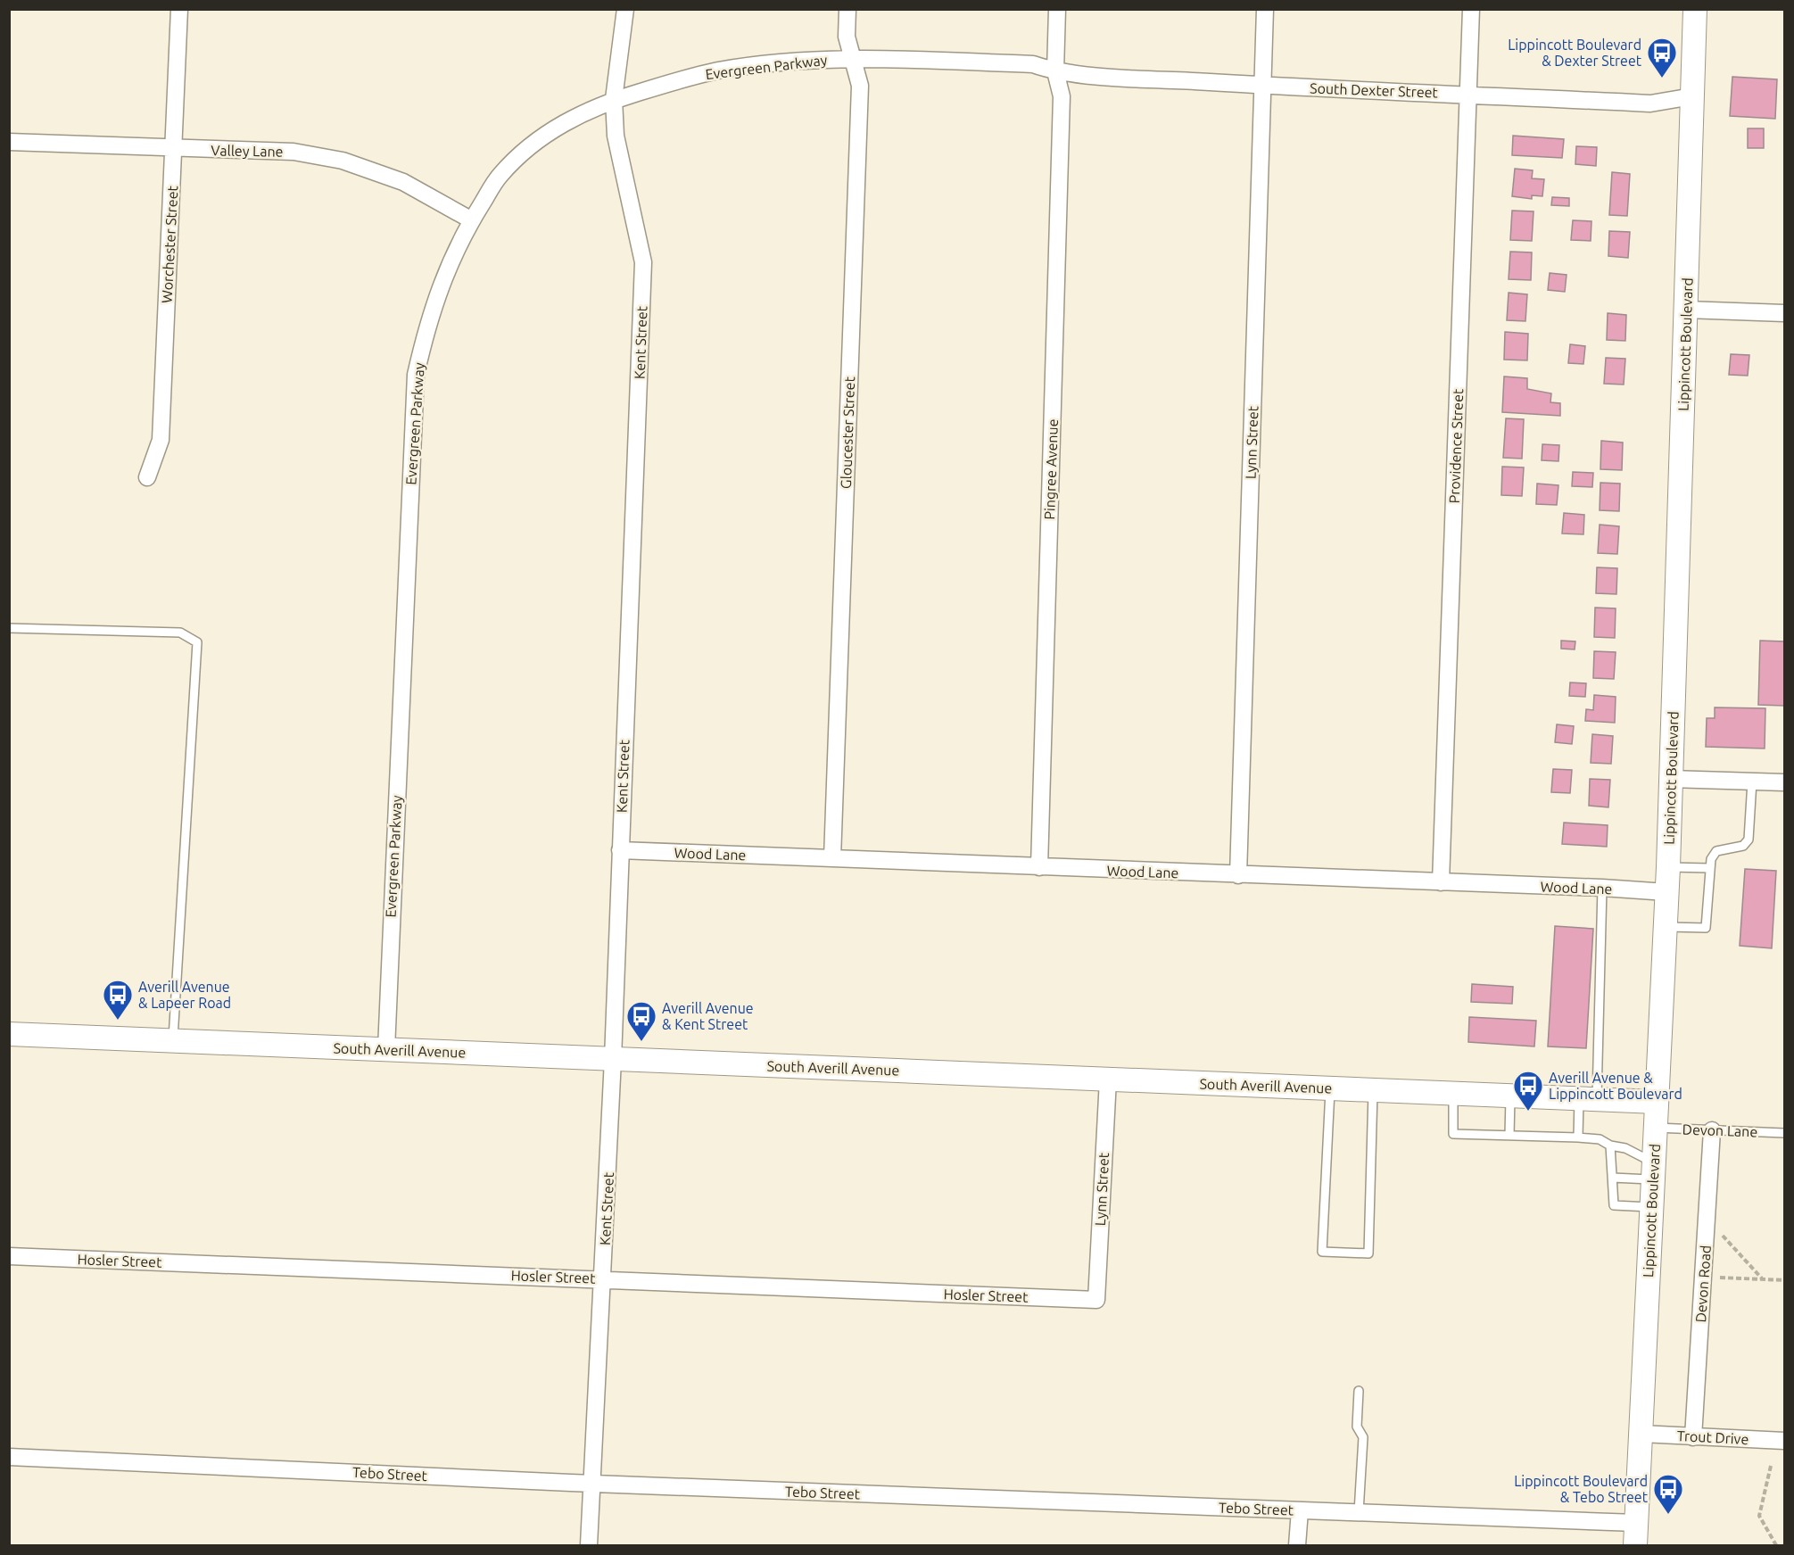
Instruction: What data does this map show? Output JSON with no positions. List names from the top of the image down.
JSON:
{
  "streets": {
    "street": [
      "Evergreen Parkway",
      "South Dexter Street",
      "Valley Lane",
      "Worchester Street",
      "Kent Street",
      "Lippincott Boulevard",
      "Gloucester Street",
      "Lynn Street",
      "Providence Street",
      "Pingree Avenue",
      "Wood Lane",
      "South Averill Avenue",
      "Hosler Street",
      "Devon Road",
      "Trout Drive",
      "Tebo Street"
    ],
    "lane": ["Devon Lane"]
  },
  "crossings": [
    ["Evergreen Parkway", "South Dexter Street"],
    ["Evergreen Parkway", "Valley Lane"],
    ["Evergreen Parkway", "Kent Street"],
    ["Evergreen Parkway", "Gloucester Street"],
    ["Evergreen Parkway", "Pingree Avenue"],
    ["Evergreen Parkway", "South Averill Avenue"],
    ["South Dexter Street", "Lippincott Boulevard"],
    ["South Dexter Street", "Lynn Street"],
    ["South Dexter Street", "Providence Street"],
    ["South Dexter Street", "Pingree Avenue"],
    ["Valley Lane", "Worchester Street"],
    ["Kent Street", "Wood Lane"],
    ["Kent Street", "South Averill Avenue"],
    ["Kent Street", "Hosler Street"],
    ["Kent Street", "Tebo Street"],
    ["Lippincott Boulevard", "Wood Lane"],
    ["Lippincott Boulevard", "South Averill Avenue"],
    ["Lippincott Boulevard", "Devon Lane"],
    ["Lippincott Boulevard", "Trout Drive"],
    ["Lippincott Boulevard", "Tebo Street"],
    ["Gloucester Street", "Wood Lane"],
    ["Lynn Street", "Wood Lane"],
    ["Lynn Street", "South Averill Avenue"],
    ["Lynn Street", "Hosler Street"],
    ["Providence Street", "Wood Lane"],
    ["Pingree Avenue", "Wood Lane"],
    ["Devon Lane", "Devon Road"],
    ["Devon Road", "Trout Drive"]
  ],
  "places": {
    "bus stop": [
      "Lippincott Boulevard & Dexter Street",
      "Averill Avenue & Lapeer Road",
      "Averill Avenue & Kent Street",
      "Averill Avenue & Lippincott Boulevard",
      "Lippincott Boulevard & Tebo Street"
    ]
  }
}
